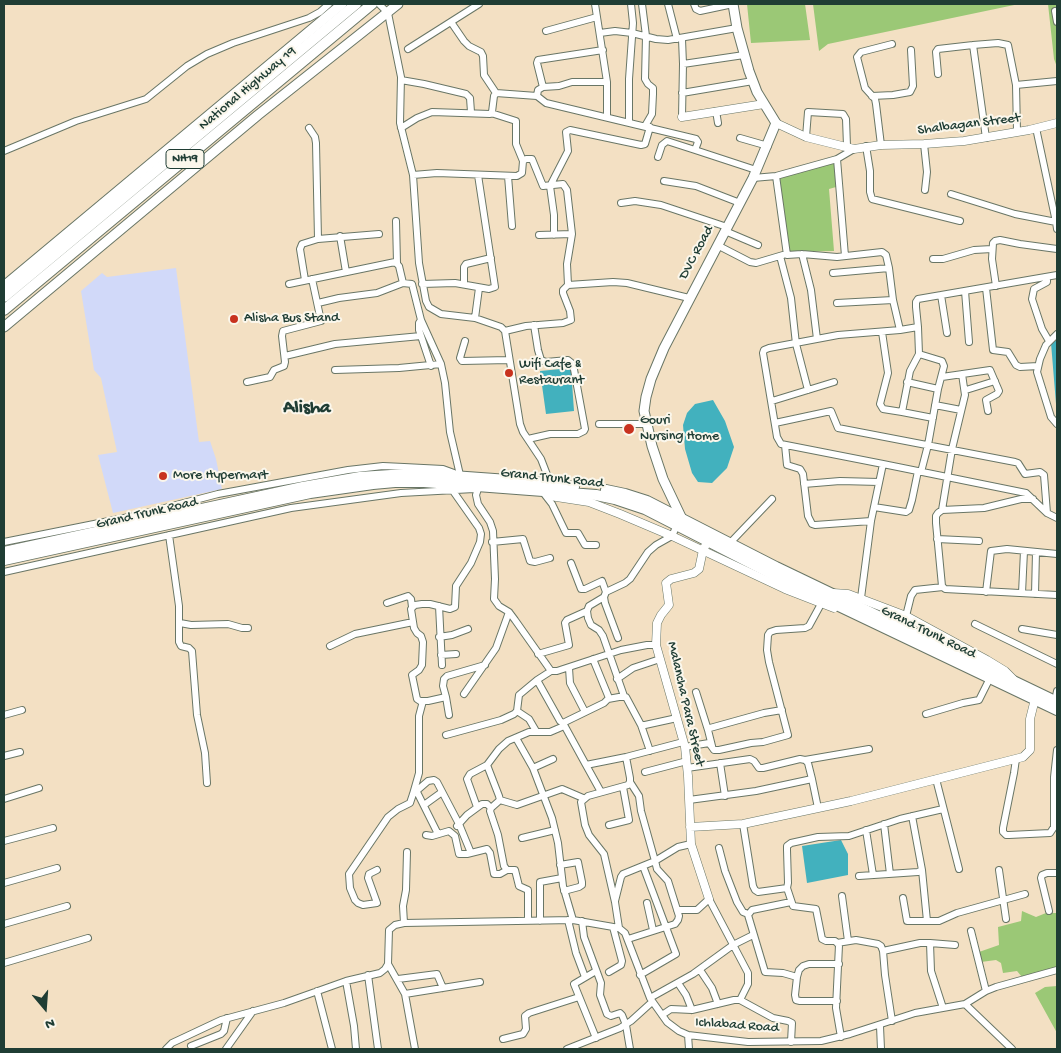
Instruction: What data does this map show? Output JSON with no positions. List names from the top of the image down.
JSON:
{
  "streets": {
    "highway": ["National Highway 19", "NH19", "Grand Trunk Road"],
    "main road": ["DVC Road"],
    "street": ["Shalbagan Street", "Malancha Para Street", "Ichlabad Road"]
  },
  "crossings": [
    ["DVC Road", "Grand Trunk Road"],
    ["Grand Trunk Road", "Malancha Para Street"]
  ],
  "districts": ["Alisha"],
  "places": [
    "Alisha Bus Stand",
    "Wifi Cafe & Restaurant",
    "Gouri Nursing Home",
    "More Hypermart"
  ],
  "north": "bottom"
}
